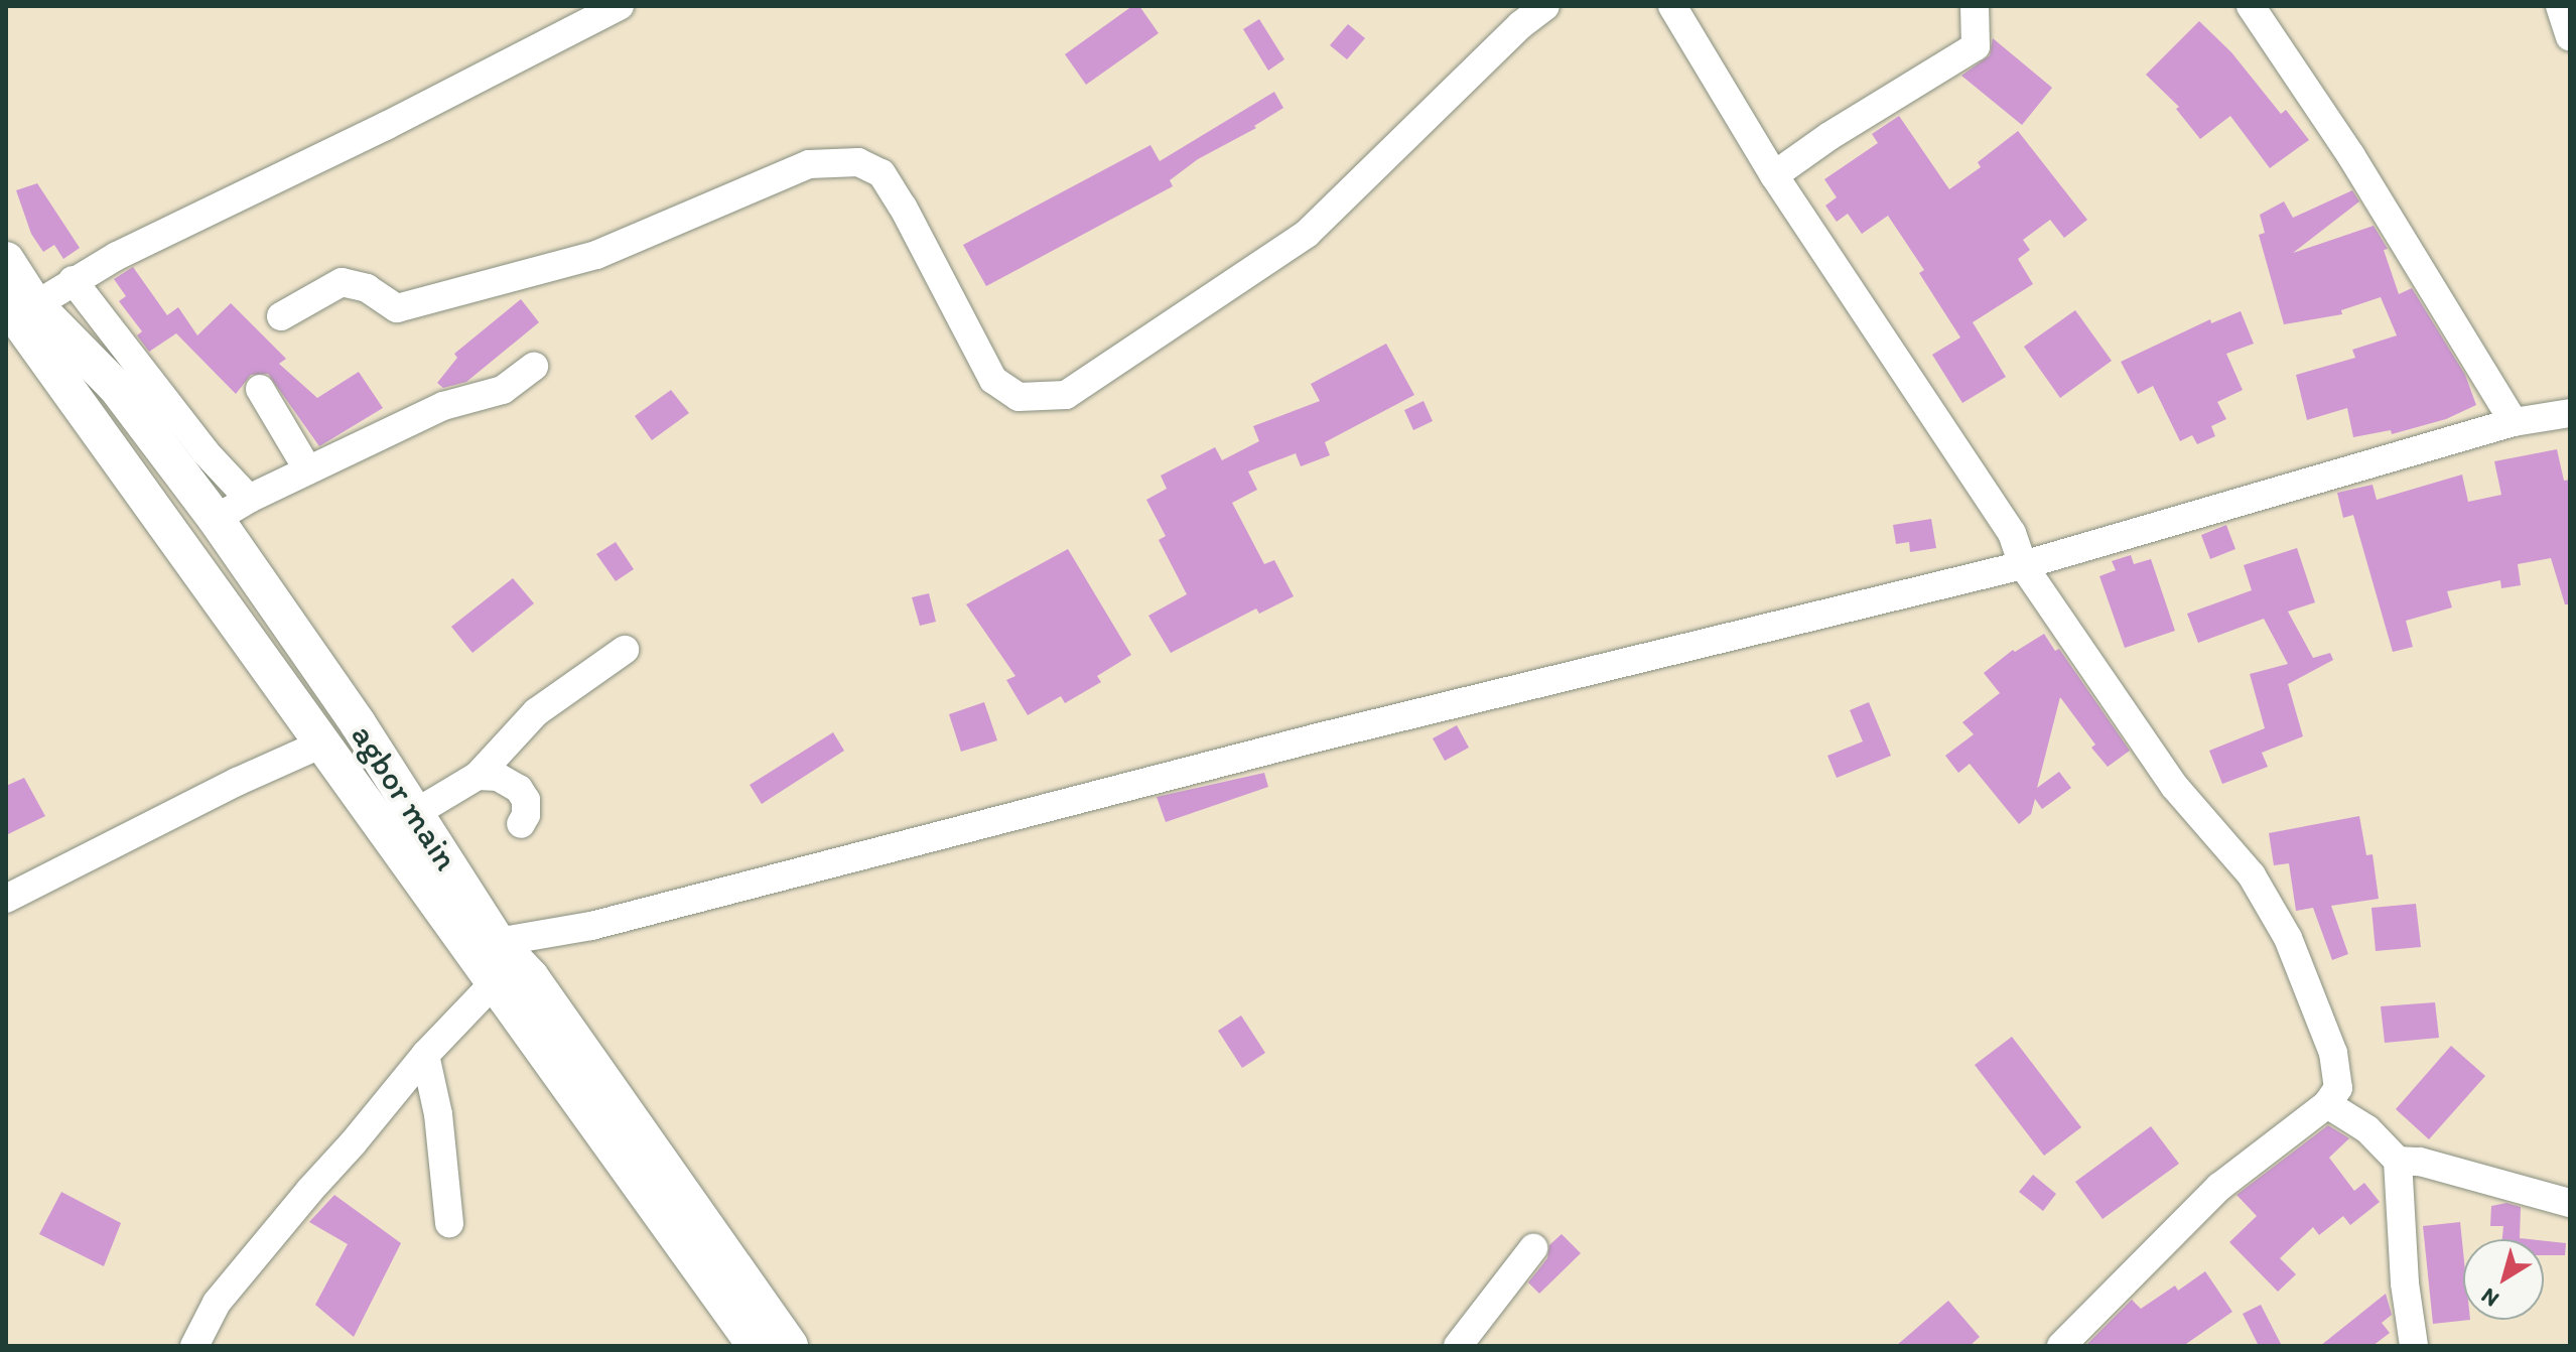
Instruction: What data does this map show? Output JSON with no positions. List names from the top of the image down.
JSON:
{
  "streets": {
    "main road": ["agbor main"]
  },
  "north": "bottom left"
}
